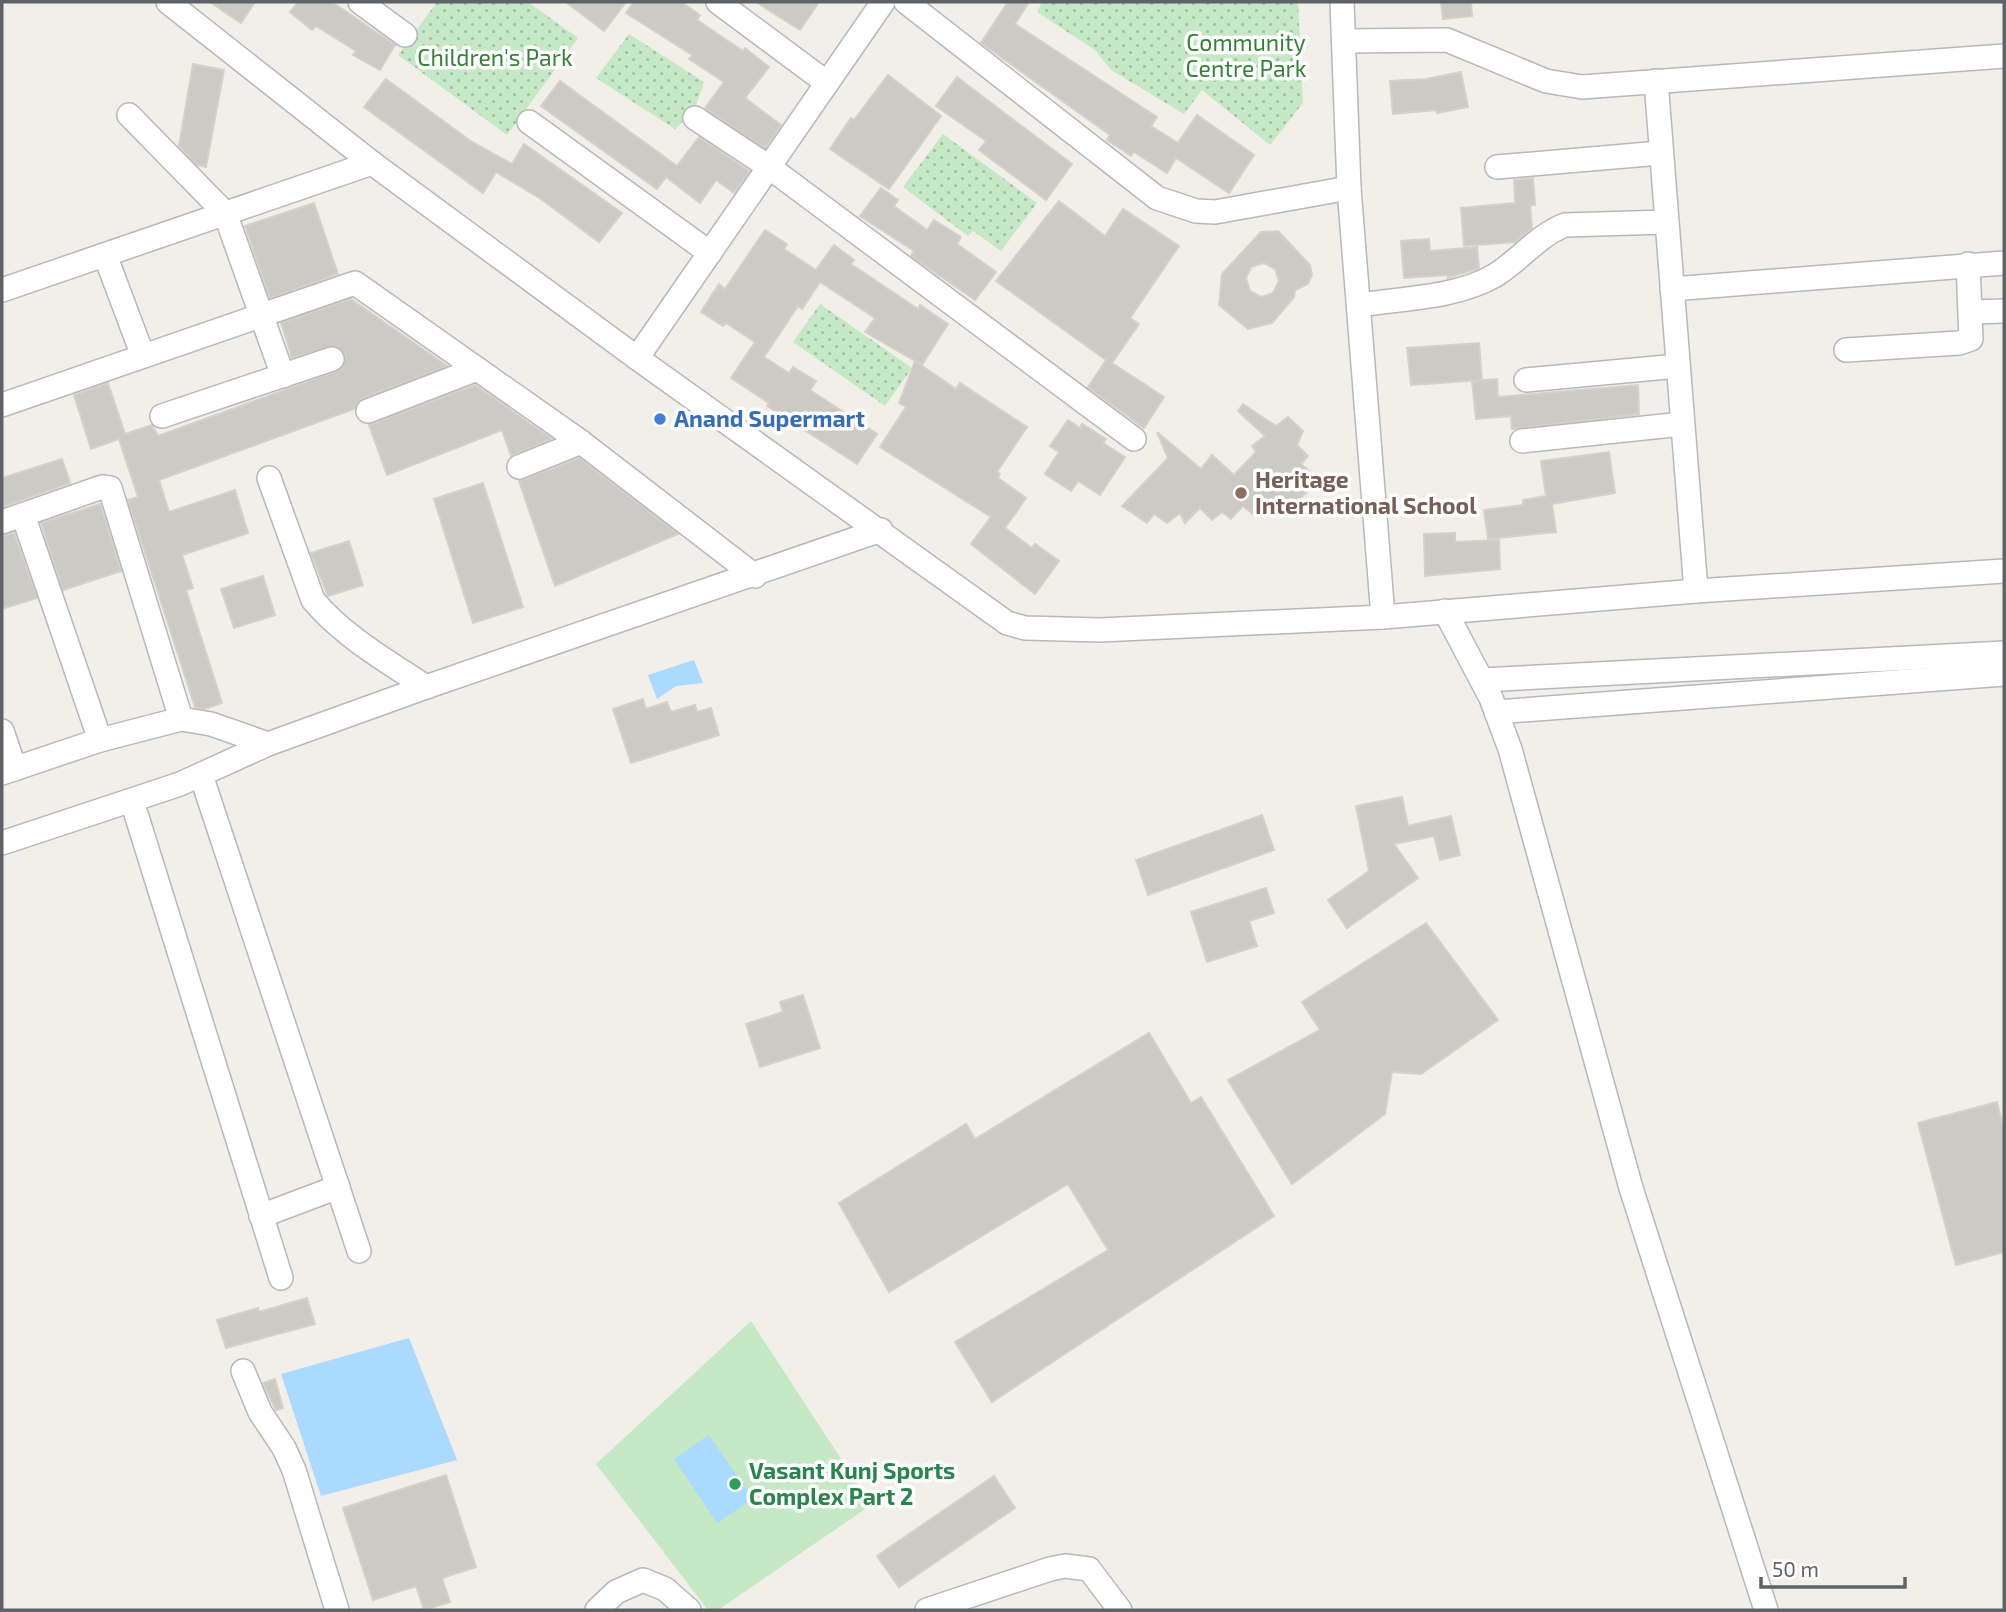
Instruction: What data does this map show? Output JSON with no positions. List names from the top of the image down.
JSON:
{
  "parks": ["Community Centre Park", "Children's Park"],
  "places": ["Anand Supermart", "Heritage International School", "Vasant Kunj Sports Complex Part 2"],
  "scale_bar": "50 m"
}
